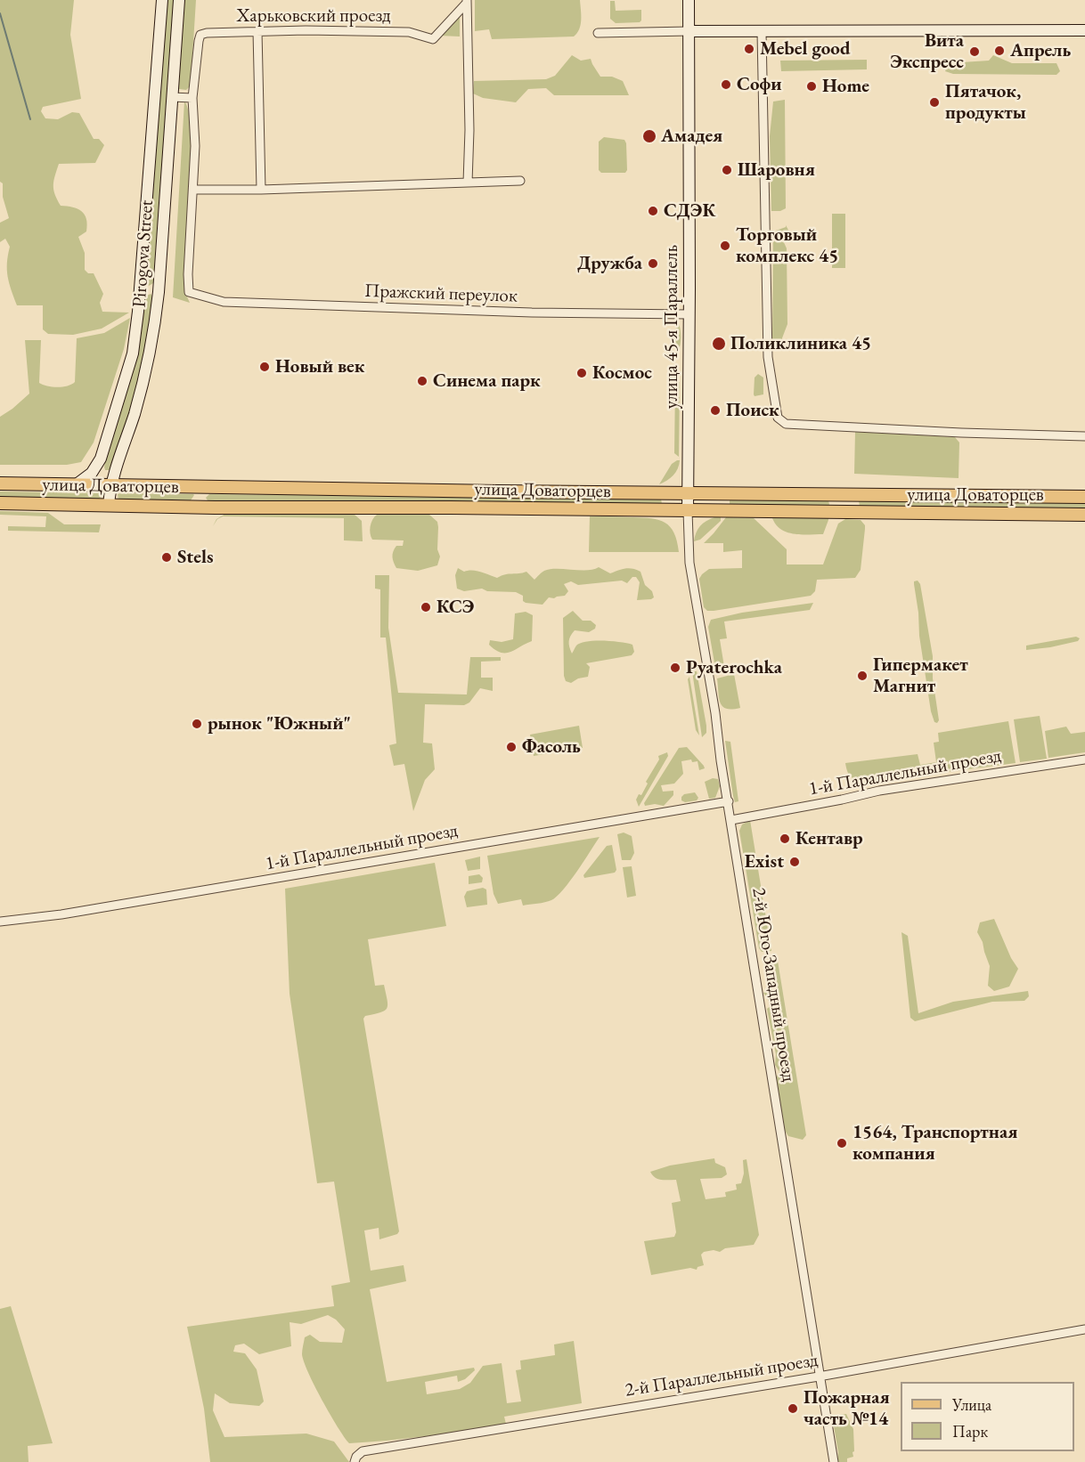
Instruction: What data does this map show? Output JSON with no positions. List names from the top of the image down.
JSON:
{
  "streets": {
    "main road": ["Pirogova Street", "улица 45-я Параллель", "улица Доваторцев"],
    "street": [
      "Харьковский проезд",
      "Пражский переулок",
      "1-й Параллельный проезд",
      "2-й Юго-Западный проезд",
      "2-й Параллельный проезд"
    ]
  },
  "crossings": [
    ["Pirogova Street", "улица Доваторцев"],
    ["Пражский переулок", "улица 45-я Параллель"],
    ["улица 45-я Параллель", "улица Доваторцев"],
    ["улица 45-я Параллель", "2-й Юго-Западный проезд"],
    ["улица Доваторцев", "2-й Юго-Западный проезд"],
    ["1-й Параллельный проезд", "2-й Юго-Западный проезд"],
    ["2-й Юго-Западный проезд", "2-й Параллельный проезд"]
  ],
  "places": [
    "Mebel good",
    "Апрель",
    "Вита Экспресс",
    "Софи",
    "Home",
    "Пятачок, продукты",
    "Амадея",
    "Шаровня",
    "СДЭК",
    "Торговый комплекс 45",
    "Дружба",
    "Поликлиника 45",
    "Новый век",
    "Космос",
    "Синема парк",
    "Поиск",
    "Stels",
    "КСЭ",
    "Pyaterochka",
    "Гипермакет Магнит",
    "рынок \"Южный\"",
    "Фасоль",
    "Кентавр",
    "Exist",
    "1564, Транспортная компания",
    "Пожарная часть №14"
  ],
  "legend": ["Улица", "Парк"]
}
